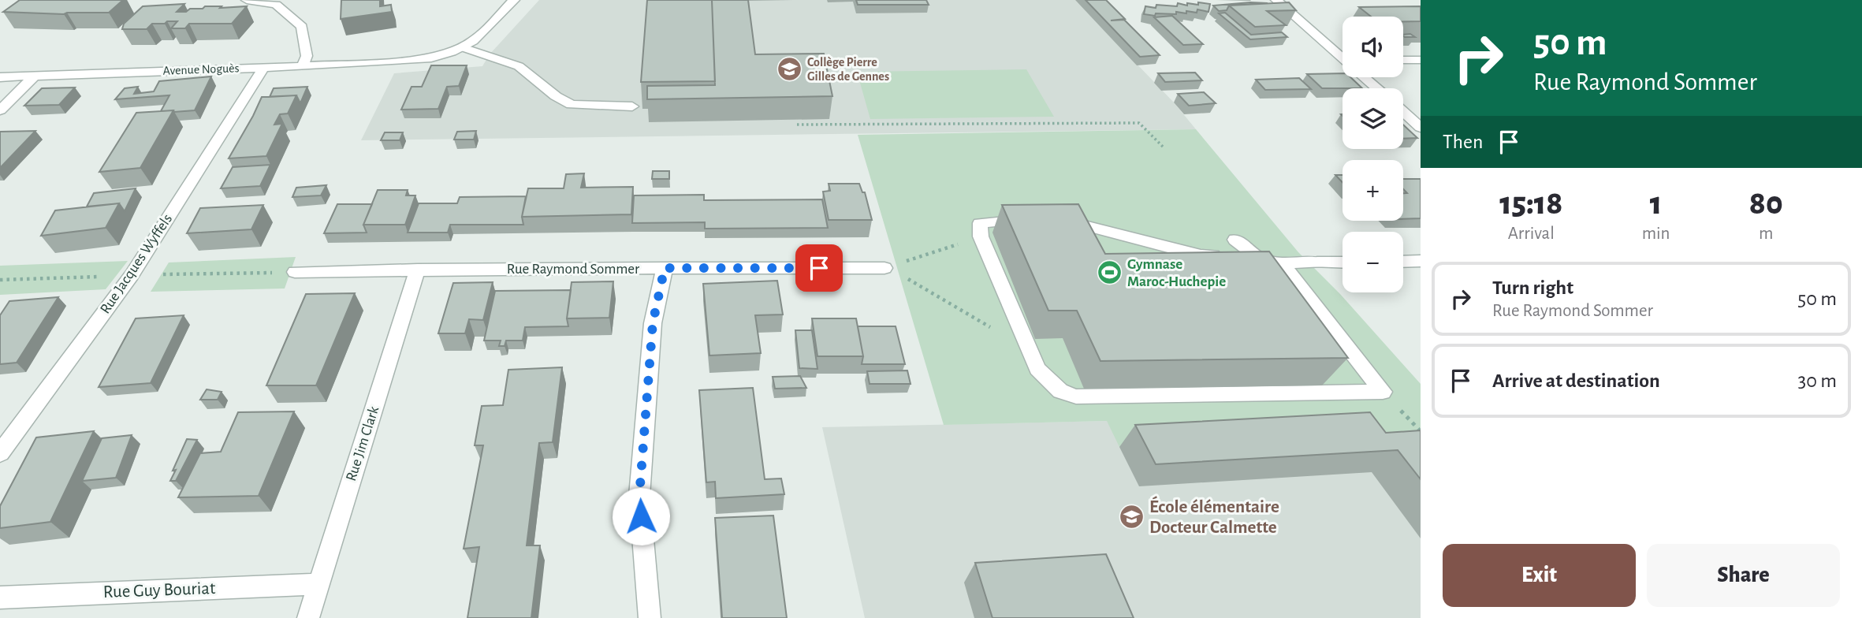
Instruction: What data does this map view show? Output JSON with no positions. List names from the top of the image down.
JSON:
{
  "streets": {
    "street": [
      "Avenue Noguès",
      "Rue Jacques Wyffels",
      "Rue Raymond Sommer",
      "Rue Jim Clark",
      "Rue Guy Bouriat"
    ]
  },
  "crossings": [
    ["Avenue Noguès", "Rue Jacques Wyffels"],
    ["Rue Raymond Sommer", "Rue Jim Clark"],
    ["Rue Jim Clark", "Rue Guy Bouriat"]
  ],
  "places": {
    "school or university": ["Collège Pierre Gilles de Gennes", "École élémentaire Docteur Calmette"],
    "sports": ["Gymnase Maroc-Huchepie"]
  },
  "page": {
    "turn": ["50 m", "Rue Raymond Sommer"],
    "map_buttons": ["+", "−"],
    "then": "Then",
    "eta": [
      "15:18",
      "Arrival",
      "1",
      "min",
      "80",
      "m"
    ],
    "list": [
      {
        "name": "Turn right",
        "note": "Rue Raymond Sommer",
        "value": "50 m"
      },
      {
        "name": "Arrive at destination",
        "value": "30 m"
      }
    ],
    "buttons": ["Exit", "Share"]
  }
}
